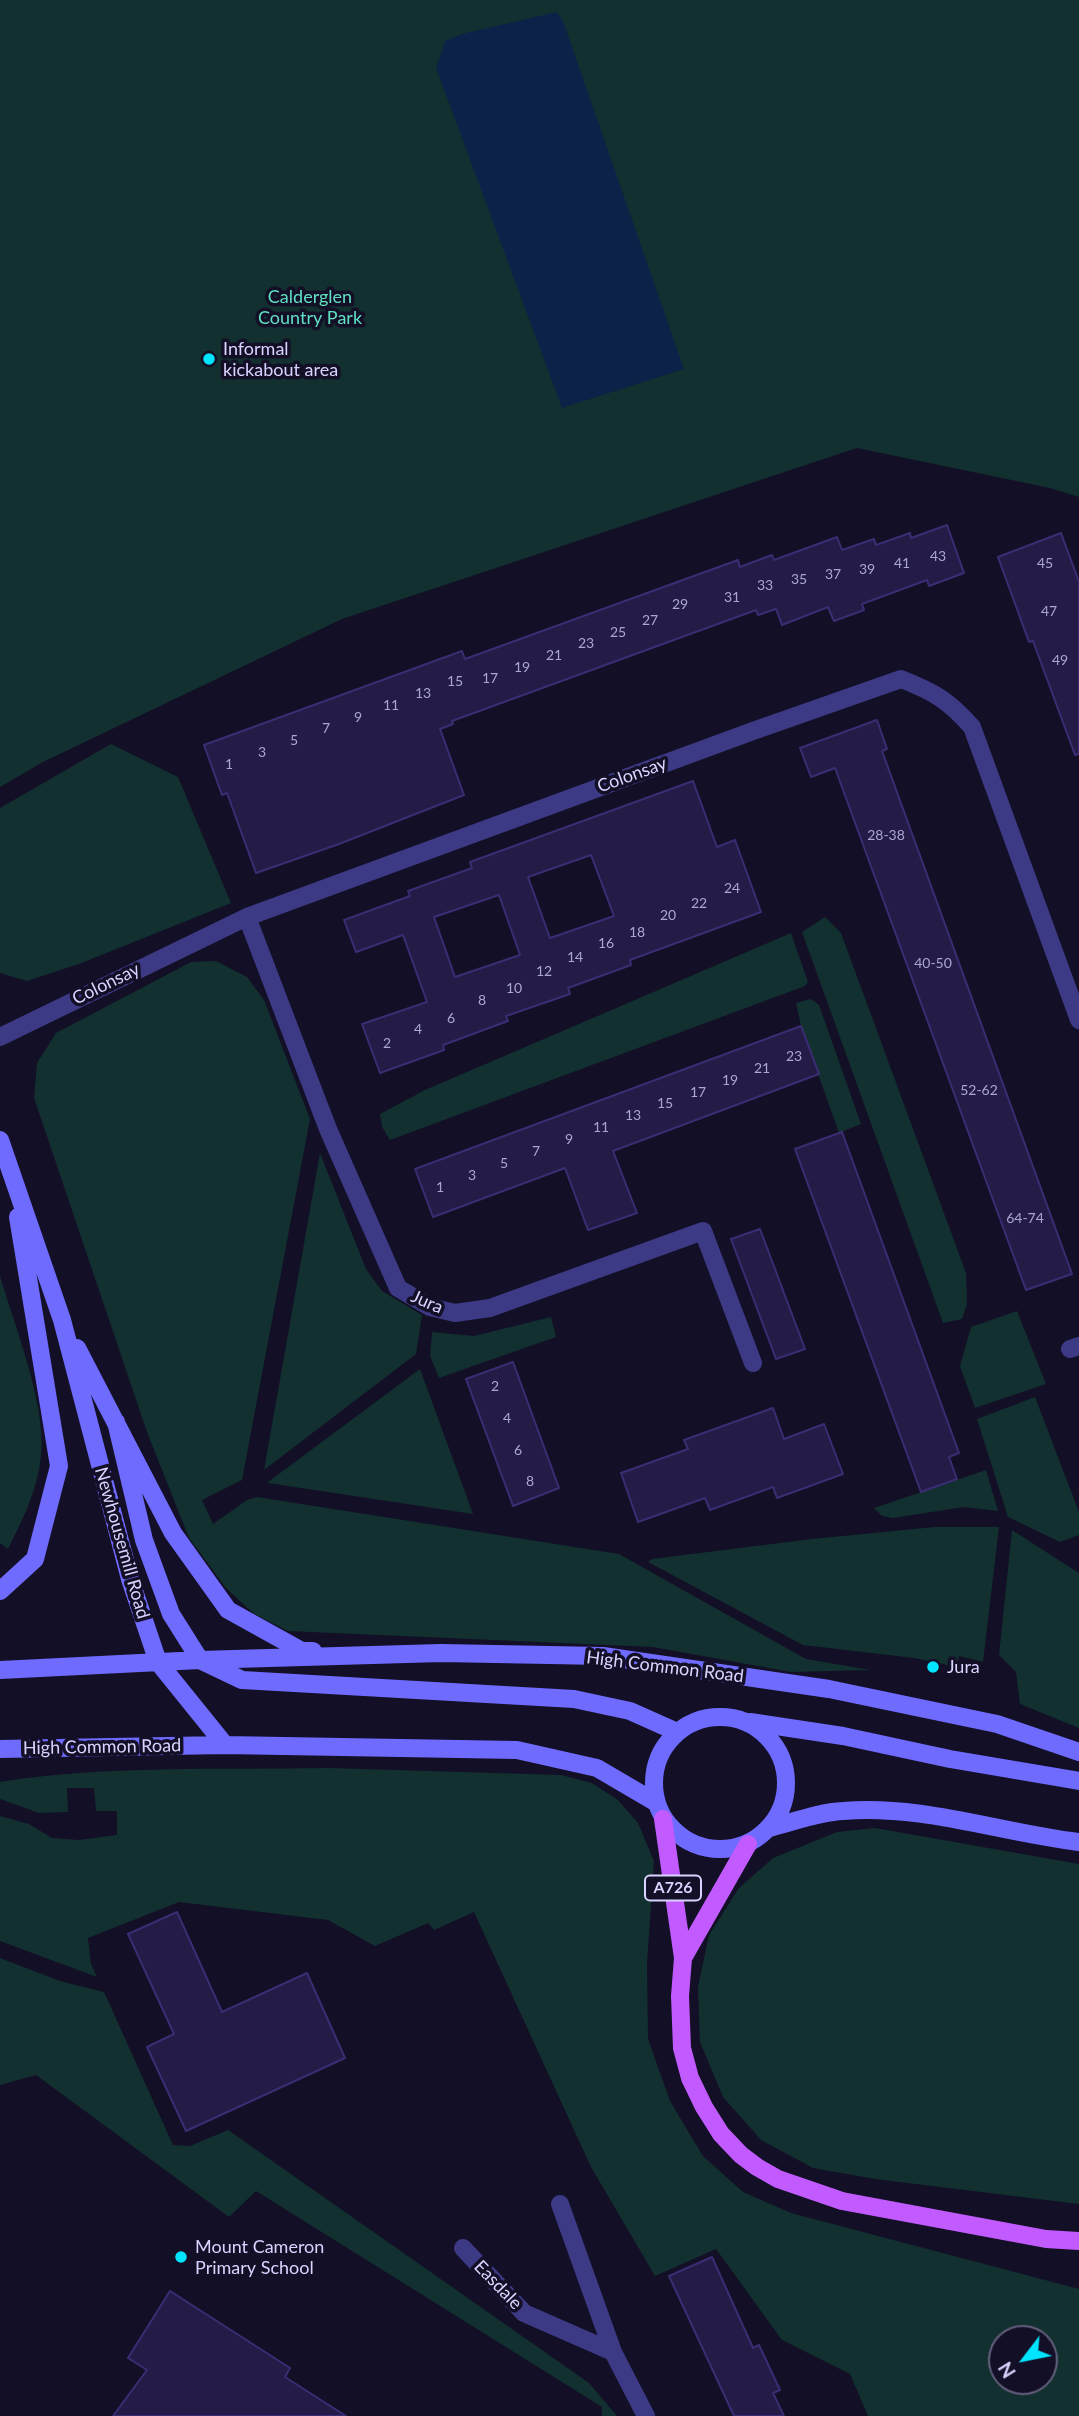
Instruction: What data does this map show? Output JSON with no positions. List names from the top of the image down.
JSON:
{
  "streets": {
    "main road": ["A726"],
    "street": [
      "Colonsay",
      "Jura",
      "Newhousemill Road",
      "High Common Road",
      "Easdale"
    ]
  },
  "crossings": [
    ["Colonsay", "Jura"],
    ["Newhousemill Road", "High Common Road"],
    ["High Common Road", "A726"]
  ],
  "parks": ["Calderglen Country Park"],
  "places": ["Informal kickabout area", "Jura", "Mount Cameron Primary School"],
  "house_numbers": [
    "43",
    "41",
    "45",
    "39",
    "37",
    "35",
    "33",
    "31",
    "29",
    "47",
    "27",
    "25",
    "23",
    "21",
    "49",
    "19",
    "17",
    "15",
    "13",
    "11",
    "9",
    "7",
    "5",
    "3",
    "1",
    "28-38",
    "24",
    "22",
    "20",
    "18",
    "16",
    "14",
    "40-50",
    "12",
    "10",
    "8",
    "6",
    "4",
    "2",
    "23",
    "21",
    "19",
    "52-62",
    "17",
    "15",
    "13",
    "11",
    "9",
    "7",
    "5",
    "3",
    "1",
    "64-74",
    "2",
    "4",
    "6",
    "8"
  ],
  "north": "bottom left"
}
